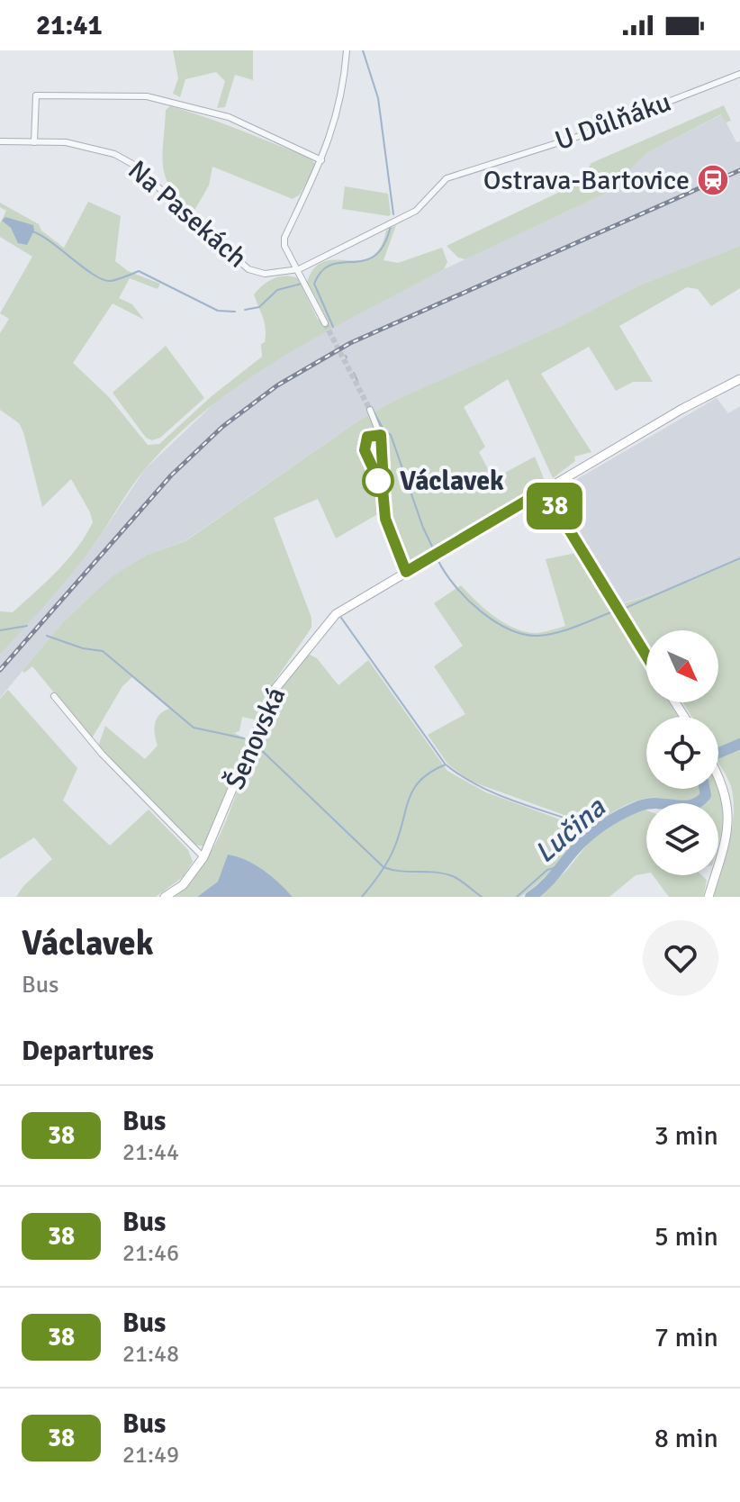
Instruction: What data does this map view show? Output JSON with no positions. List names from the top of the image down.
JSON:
{
  "streets": {
    "street": ["U Důlňáku", "Na Pasekách", "Šenovská"]
  },
  "crossings": [
    ["U Důlňáku", "Na Pasekách"]
  ],
  "water": ["Lučina"],
  "places": {
    "station": ["Ostrava-Bartovice"],
    "other": ["Václavek"]
  },
  "lines": ["bus line 38"],
  "north": "bottom right",
  "page": {
    "status": "21:41",
    "on_map": "38",
    "heading": [
      ["Václavek", "Bus"],
      "Departures"
    ],
    "list": [
      {
        "mark": "38",
        "name": "Bus",
        "note": "21:44",
        "value": "3 min"
      },
      {
        "mark": "38",
        "name": "Bus",
        "note": "21:46",
        "value": "5 min"
      },
      {
        "mark": "38",
        "name": "Bus",
        "note": "21:48",
        "value": "7 min"
      },
      {
        "mark": "38",
        "name": "Bus",
        "note": "21:49",
        "value": "8 min"
      }
    ]
  }
}
